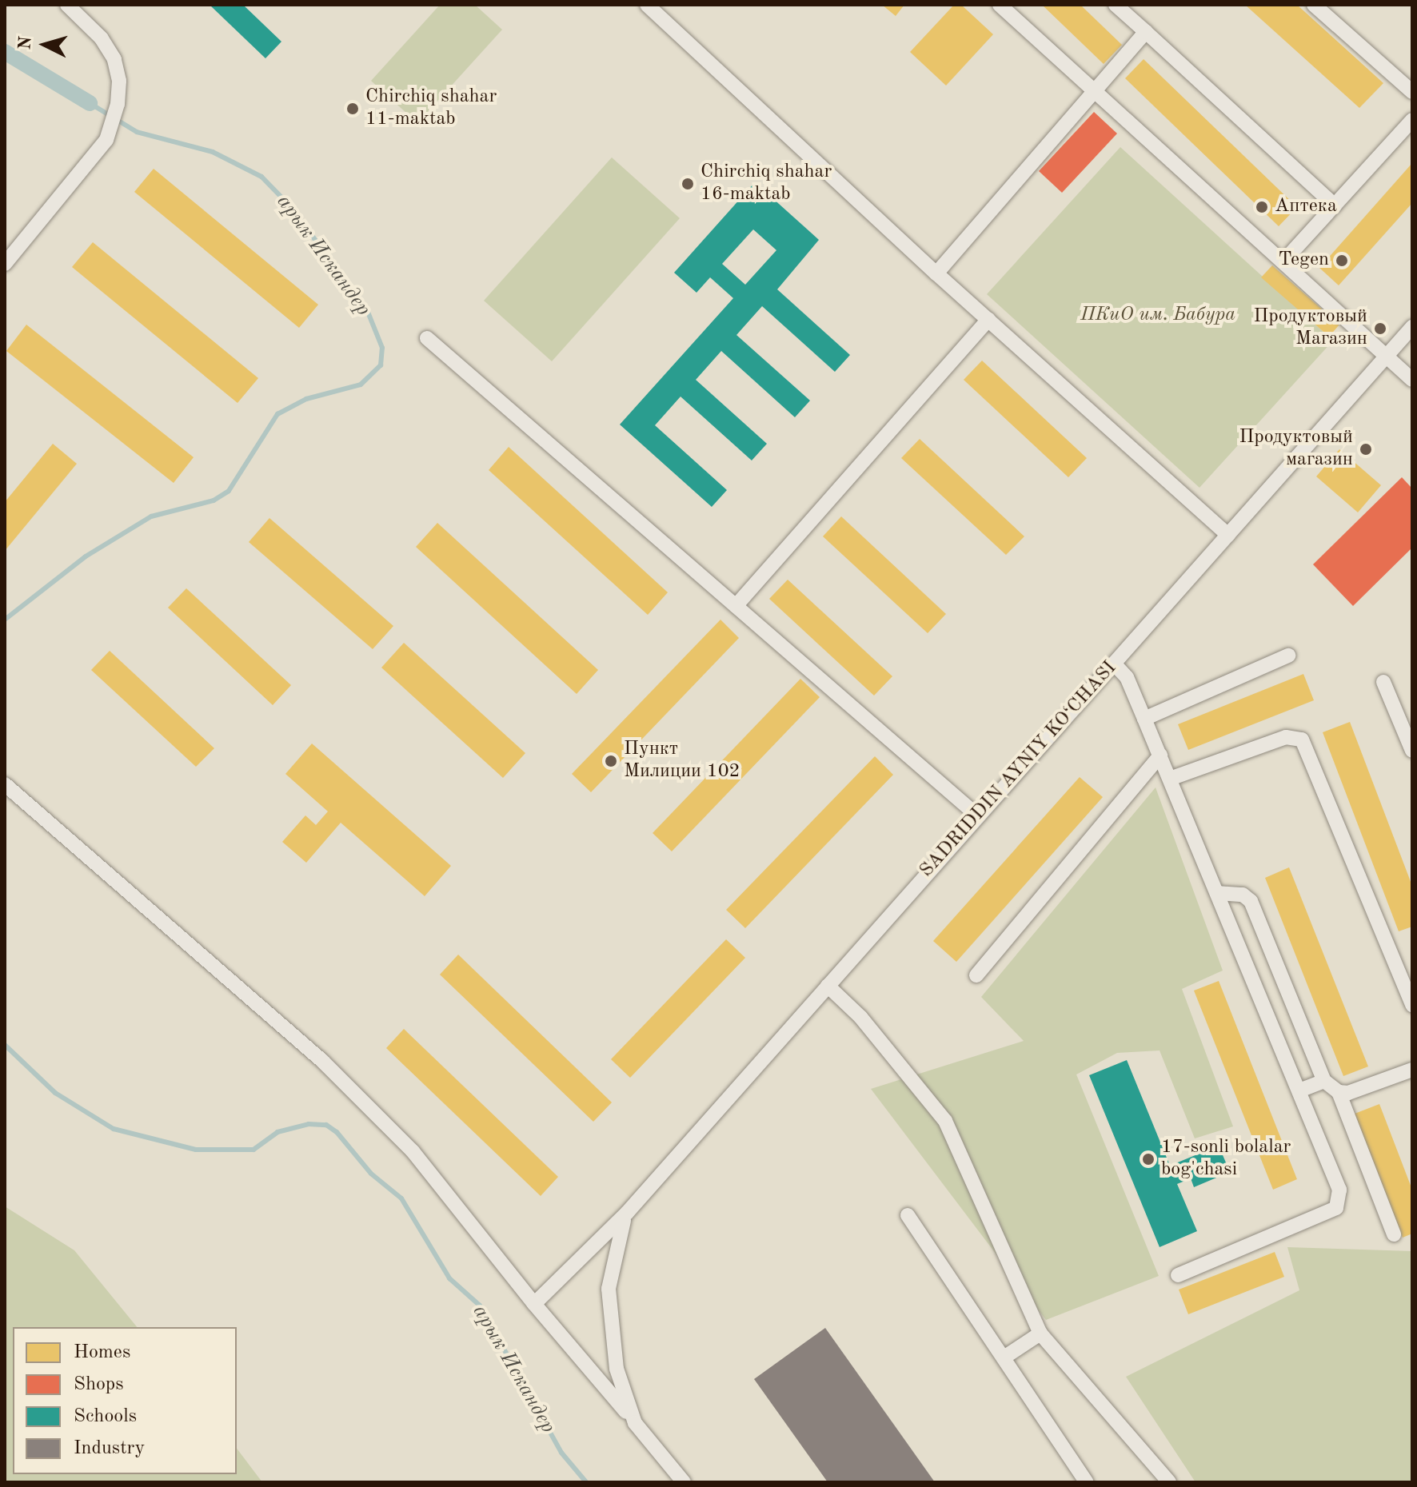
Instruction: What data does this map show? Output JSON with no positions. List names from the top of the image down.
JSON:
{
  "streets": {
    "street": ["SADRIDDIN AYNIY KO‘CHASI"]
  },
  "water": ["арык Искандер"],
  "parks": ["ПКиО им. Бабура"],
  "places": [
    "Chirchiq shahar 11-maktab",
    "Chirchiq shahar 16-maktab",
    "Аптека",
    "Tegen",
    "Продуктовый Магазин",
    "Продуктовый магазин",
    "Пункт Милиции 102",
    "17-sonli bolalar bog'chasi"
  ],
  "legend": [
    "Homes",
    "Shops",
    "Schools",
    "Industry"
  ],
  "north": "left"
}
